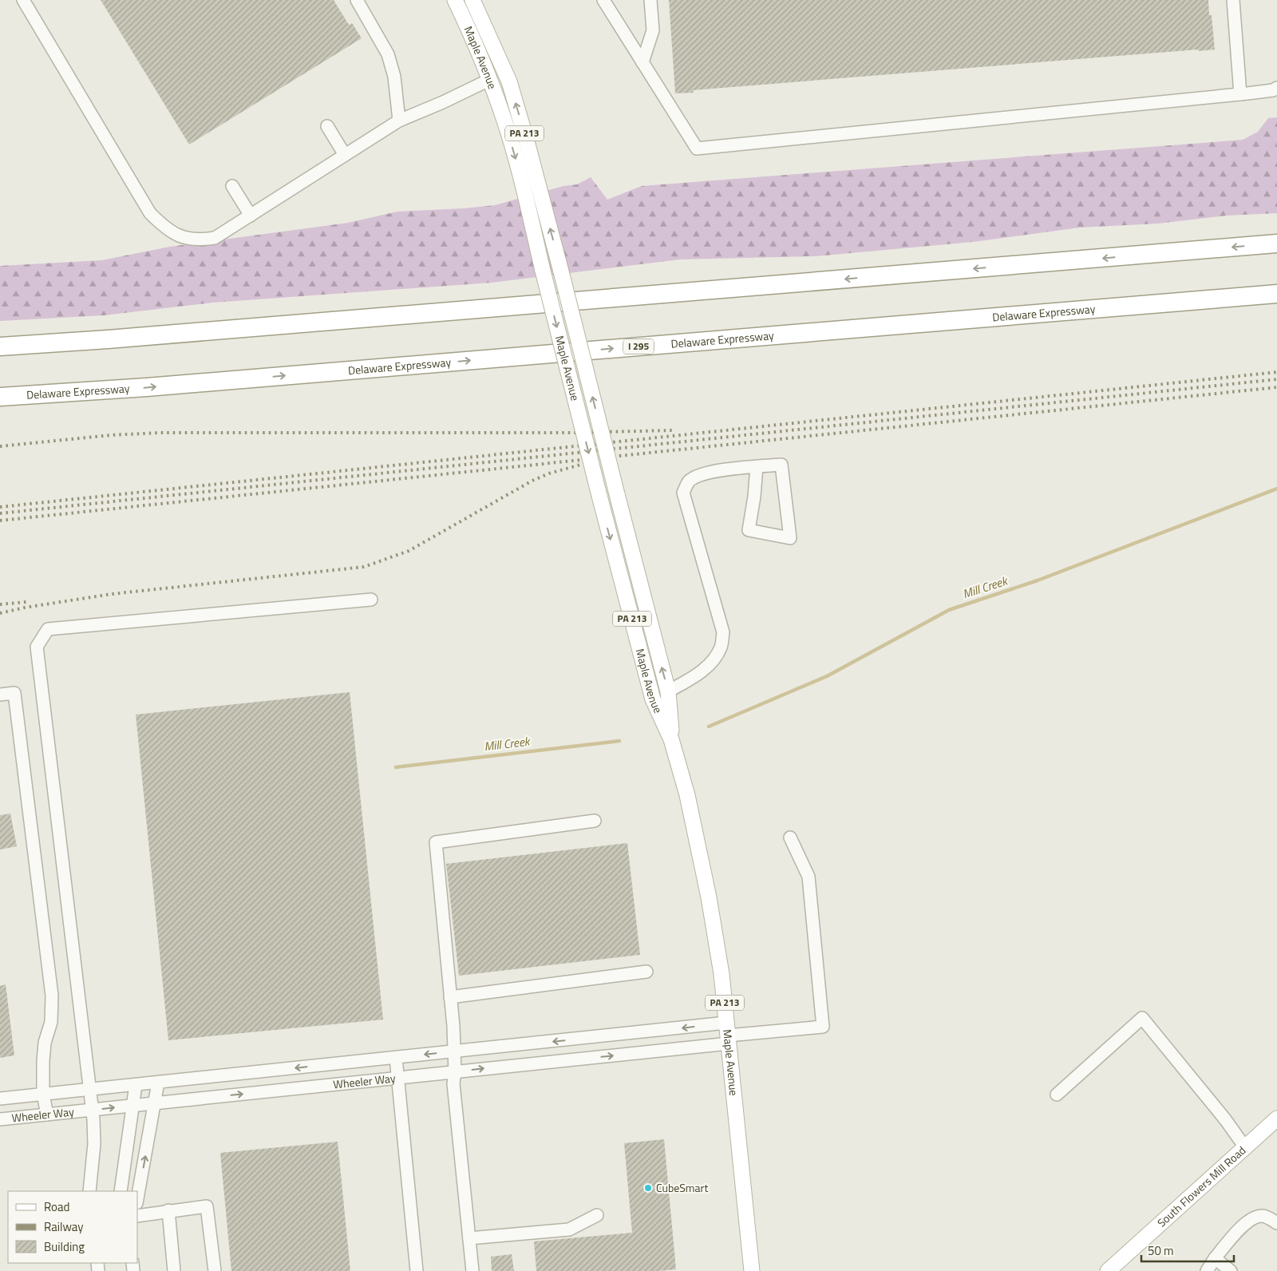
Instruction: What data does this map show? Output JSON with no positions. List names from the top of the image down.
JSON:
{
  "streets": {
    "highway": ["Delaware Expressway", "I 295"],
    "main road": ["Maple Avenue", "PA 213", "South Flowers Mill Road"],
    "street": ["Wheeler Way"]
  },
  "crossings": [
    ["Maple Avenue", "Wheeler Way"]
  ],
  "water": ["Mill Creek"],
  "places": ["CubeSmart"],
  "legend": ["Road", "Railway", "Building"],
  "scale_bar": "50 m"
}
